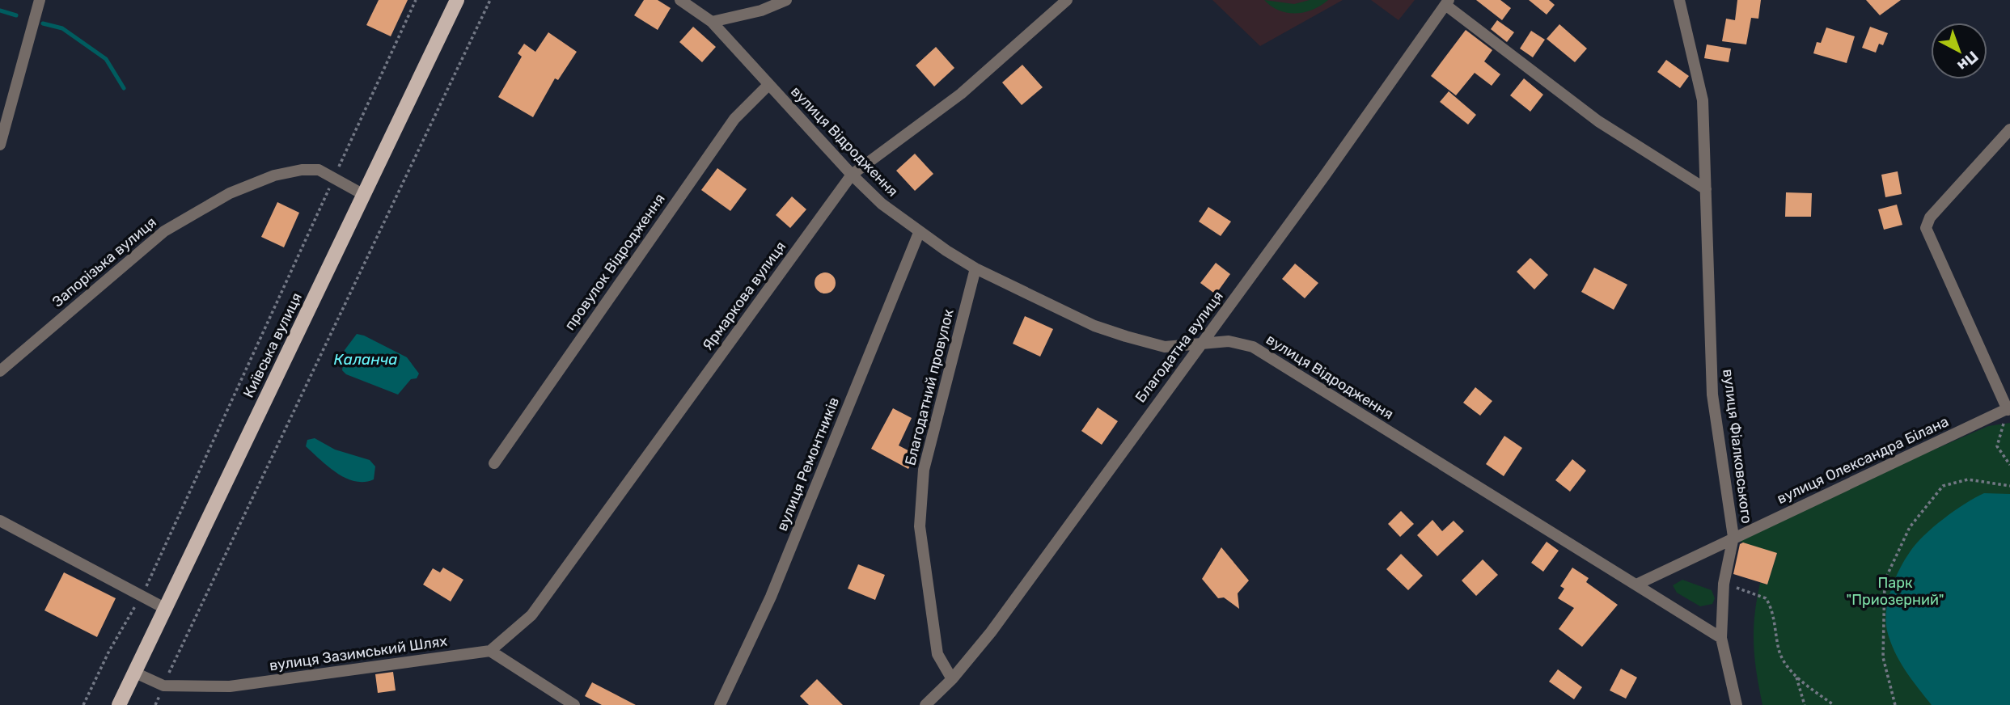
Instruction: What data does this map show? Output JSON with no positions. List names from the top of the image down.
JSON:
{
  "streets": {
    "main road": ["Київська вулиця"],
    "street": [
      "вулиця Відродження",
      "Запорізька вулиця",
      "провулок Відродження",
      "Ярмаркова вулиця",
      "Благодатна вулиця",
      "Благодатний провулок",
      "вулиця Фіалковського",
      "вулиця Олександра Білана",
      "вулиця Ремонтників",
      "вулиця Зазимський Шлях"
    ]
  },
  "crossings": [
    ["вулиця Відродження", "провулок Відродження"],
    ["вулиця Відродження", "Ярмаркова вулиця"],
    ["вулиця Відродження", "Благодатна вулиця"],
    ["вулиця Відродження", "Благодатний провулок"],
    ["вулиця Відродження", "вулиця Фіалковського"],
    ["вулиця Відродження", "вулиця Олександра Білана"],
    ["вулиця Відродження", "вулиця Ремонтників"],
    ["Запорізька вулиця", "Київська вулиця"],
    ["Ярмаркова вулиця", "вулиця Зазимський Шлях"],
    ["Київська вулиця", "вулиця Зазимський Шлях"],
    ["Благодатна вулиця", "Благодатний провулок"],
    ["вулиця Фіалковського", "вулиця Олександра Білана"]
  ],
  "water": ["Каланча"],
  "parks": ["Парк \"Приозерний\""],
  "north": "bottom right"
}
